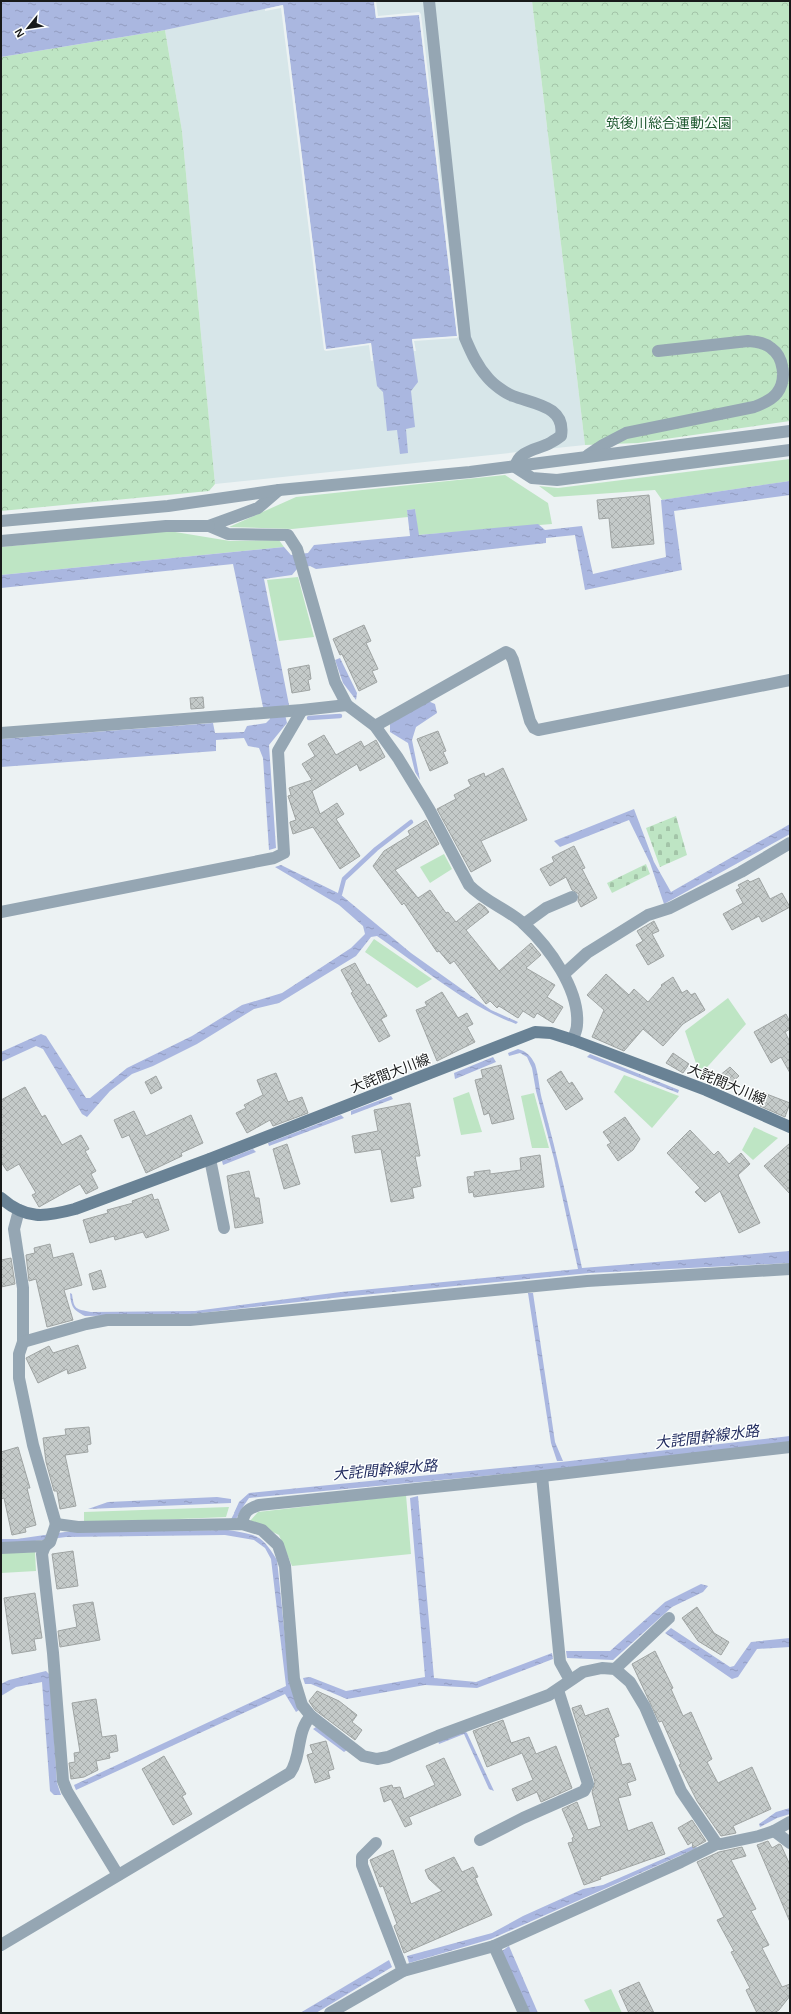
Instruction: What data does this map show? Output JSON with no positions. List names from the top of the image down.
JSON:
{
  "streets": {
    "main road": ["大詫間大川線"]
  },
  "water": ["大詫間幹線水路"],
  "parks": ["筑後川総合運動公園"],
  "north": "bottom left"
}
